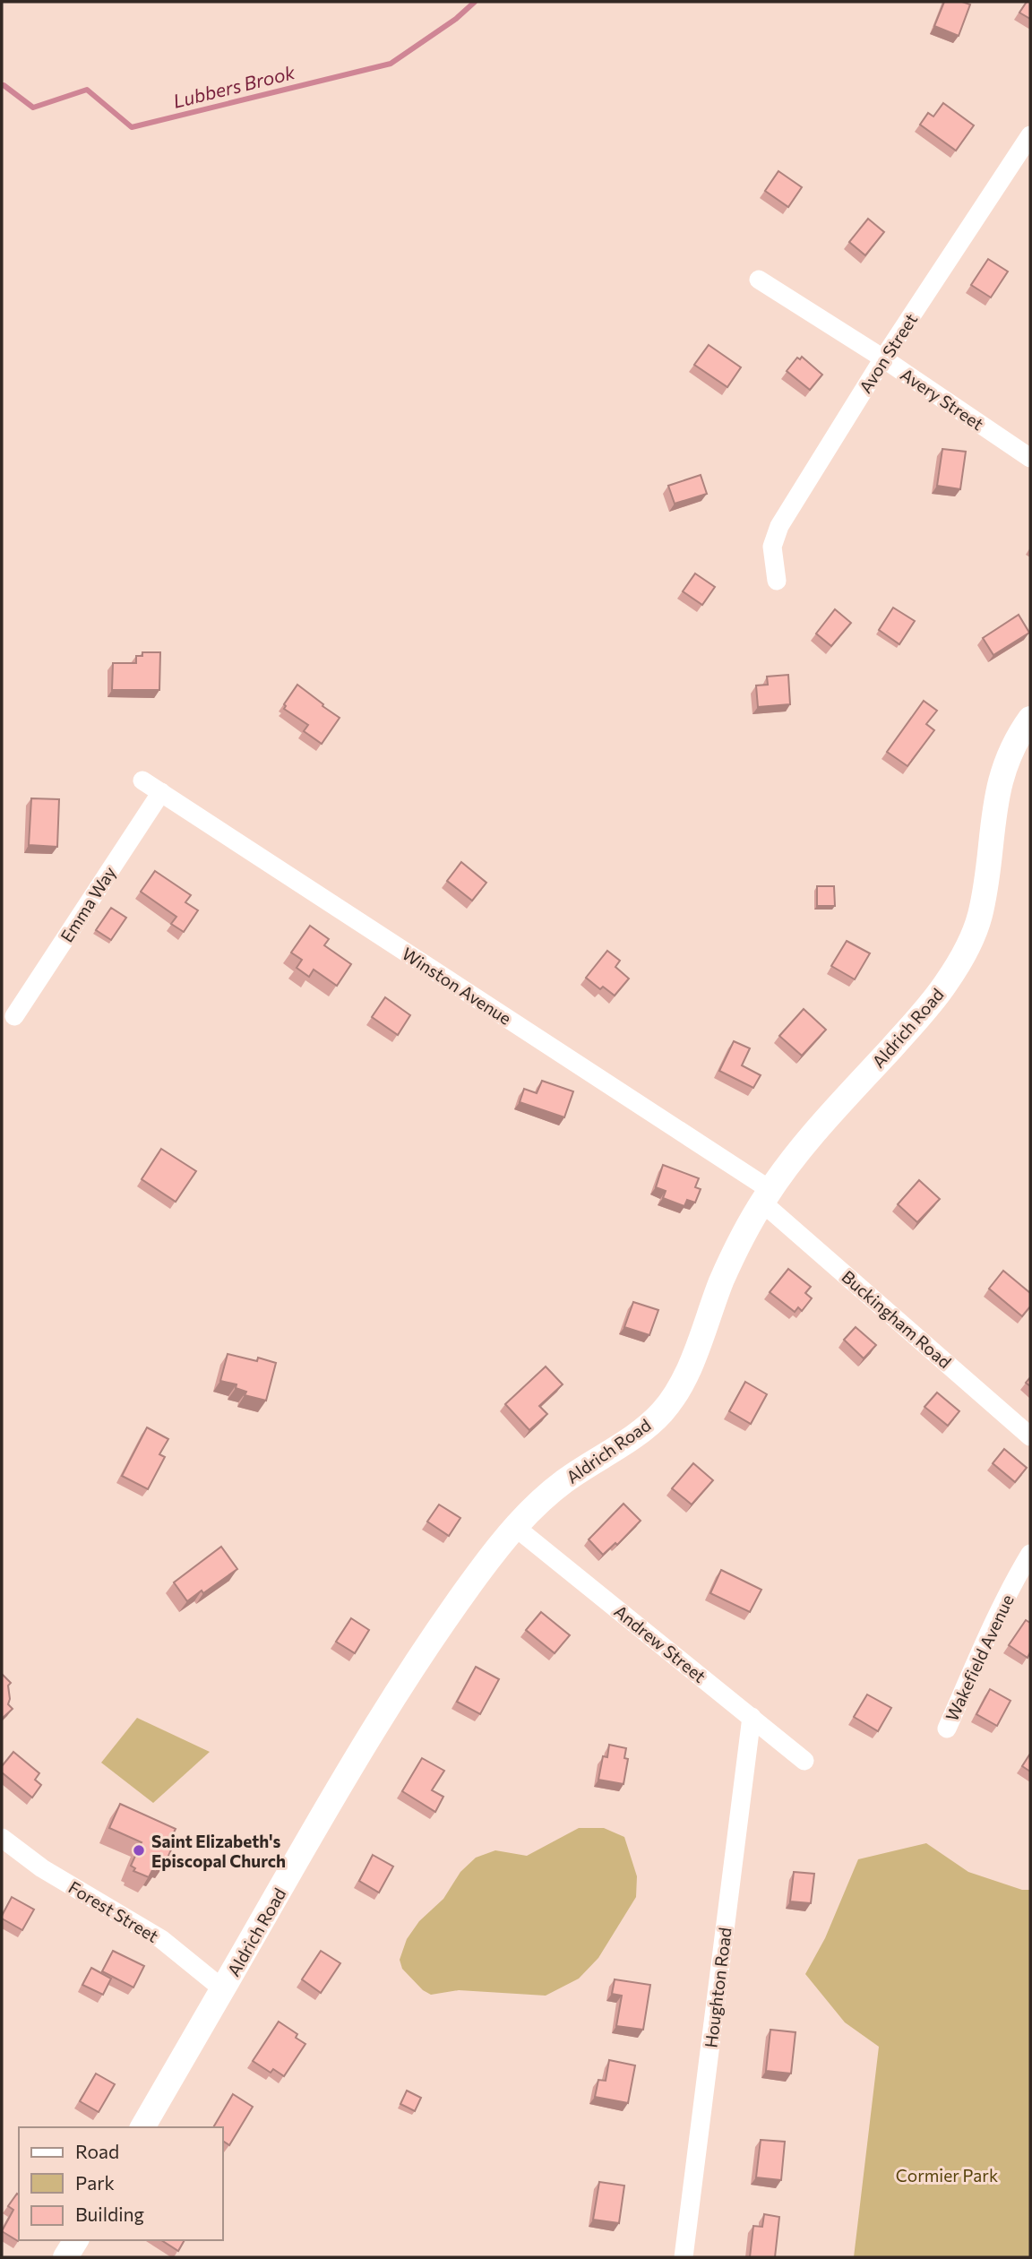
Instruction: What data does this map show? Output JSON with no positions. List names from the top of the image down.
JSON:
{
  "streets": {
    "street": [
      "Avon Street",
      "Avery Street",
      "Emma Way",
      "Winston Avenue",
      "Aldrich Road",
      "Buckingham Road",
      "Andrew Street",
      "Wakefield Avenue",
      "Forest Street",
      "Houghton Road"
    ]
  },
  "crossings": [
    ["Avon Street", "Avery Street"],
    ["Emma Way", "Winston Avenue"],
    ["Winston Avenue", "Aldrich Road"],
    ["Winston Avenue", "Buckingham Road"],
    ["Aldrich Road", "Buckingham Road"],
    ["Aldrich Road", "Andrew Street"],
    ["Aldrich Road", "Forest Street"],
    ["Andrew Street", "Houghton Road"]
  ],
  "water": ["Lubbers Brook"],
  "parks": ["Cormier Park"],
  "places": ["Saint Elizabeth's Episcopal Church"],
  "legend": ["Road", "Park", "Building"]
}
